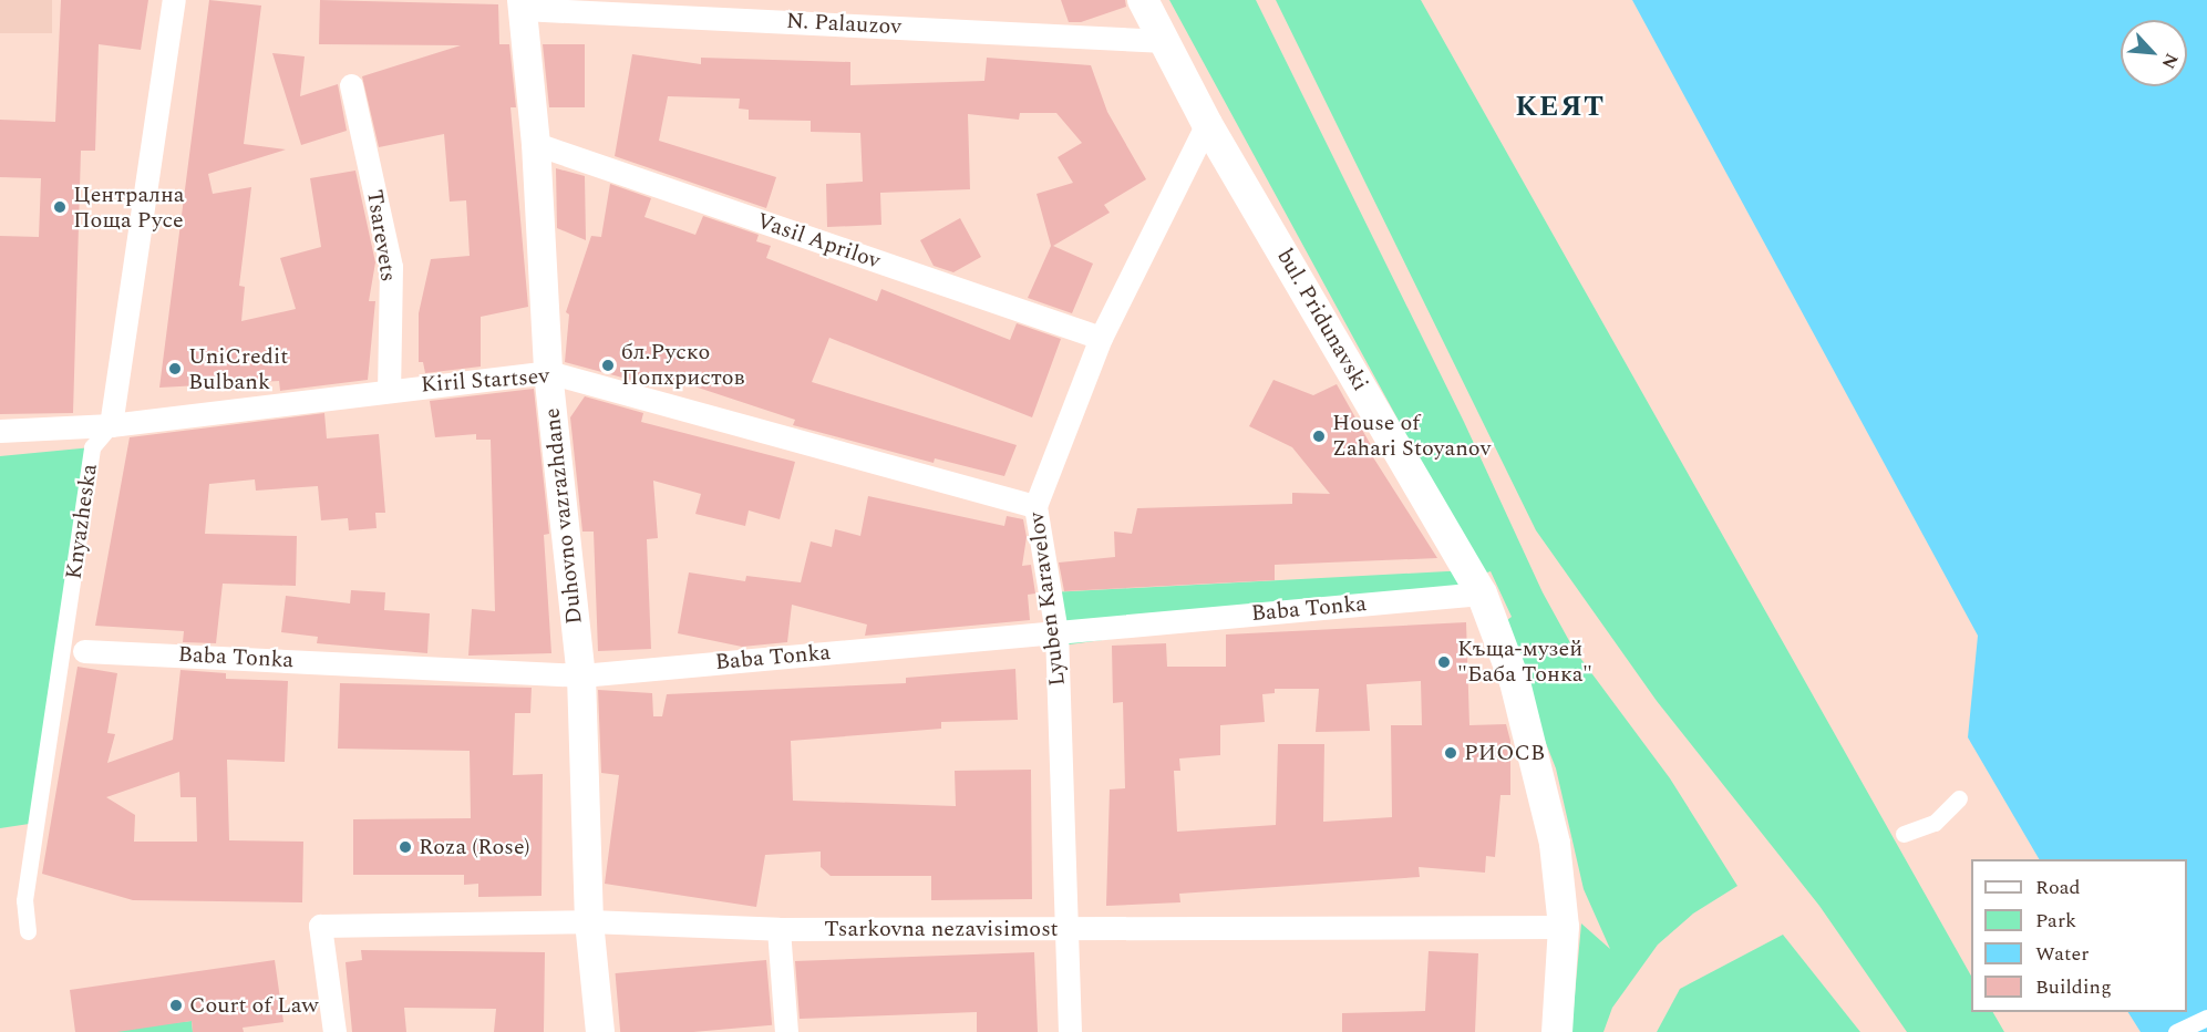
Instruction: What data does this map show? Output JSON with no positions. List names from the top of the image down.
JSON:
{
  "streets": {
    "main road": ["bul. Pridunavski"],
    "street": [
      "N. Palauzov",
      "Tsarevets",
      "Vasil Aprilov",
      "Kiril Startsev",
      "Duhovno vazrazhdane",
      "Knyazheska",
      "Lyuben Karavelov",
      "Baba Tonka",
      "Tsarkovna nezavisimost"
    ]
  },
  "crossings": [
    ["N. Palauzov", "bul. Pridunavski"],
    ["N. Palauzov", "Duhovno vazrazhdane"],
    ["Tsarevets", "Kiril Startsev"],
    ["Vasil Aprilov", "Duhovno vazrazhdane"],
    ["Vasil Aprilov", "Lyuben Karavelov"],
    ["bul. Pridunavski", "Lyuben Karavelov"],
    ["bul. Pridunavski", "Baba Tonka"],
    ["bul. Pridunavski", "Tsarkovna nezavisimost"],
    ["Kiril Startsev", "Duhovno vazrazhdane"],
    ["Kiril Startsev", "Knyazheska"],
    ["Kiril Startsev", "Lyuben Karavelov"],
    ["Duhovno vazrazhdane", "Baba Tonka"],
    ["Duhovno vazrazhdane", "Tsarkovna nezavisimost"],
    ["Knyazheska", "Baba Tonka"],
    ["Lyuben Karavelov", "Baba Tonka"],
    ["Lyuben Karavelov", "Tsarkovna nezavisimost"]
  ],
  "districts": ["КЕЯТ"],
  "places": [
    "Централна Поща Русе",
    "бл.Руско Попхристов",
    "UniCredit Bulbank",
    "House of Zahari Stoyanov",
    "Къща-музей \"Баба Тонка\"",
    "РИОСВ",
    "Roza (Rose)",
    "Сourt of Law"
  ],
  "legend": [
    "Road",
    "Park",
    "Water",
    "Building"
  ],
  "north": "bottom right"
}
